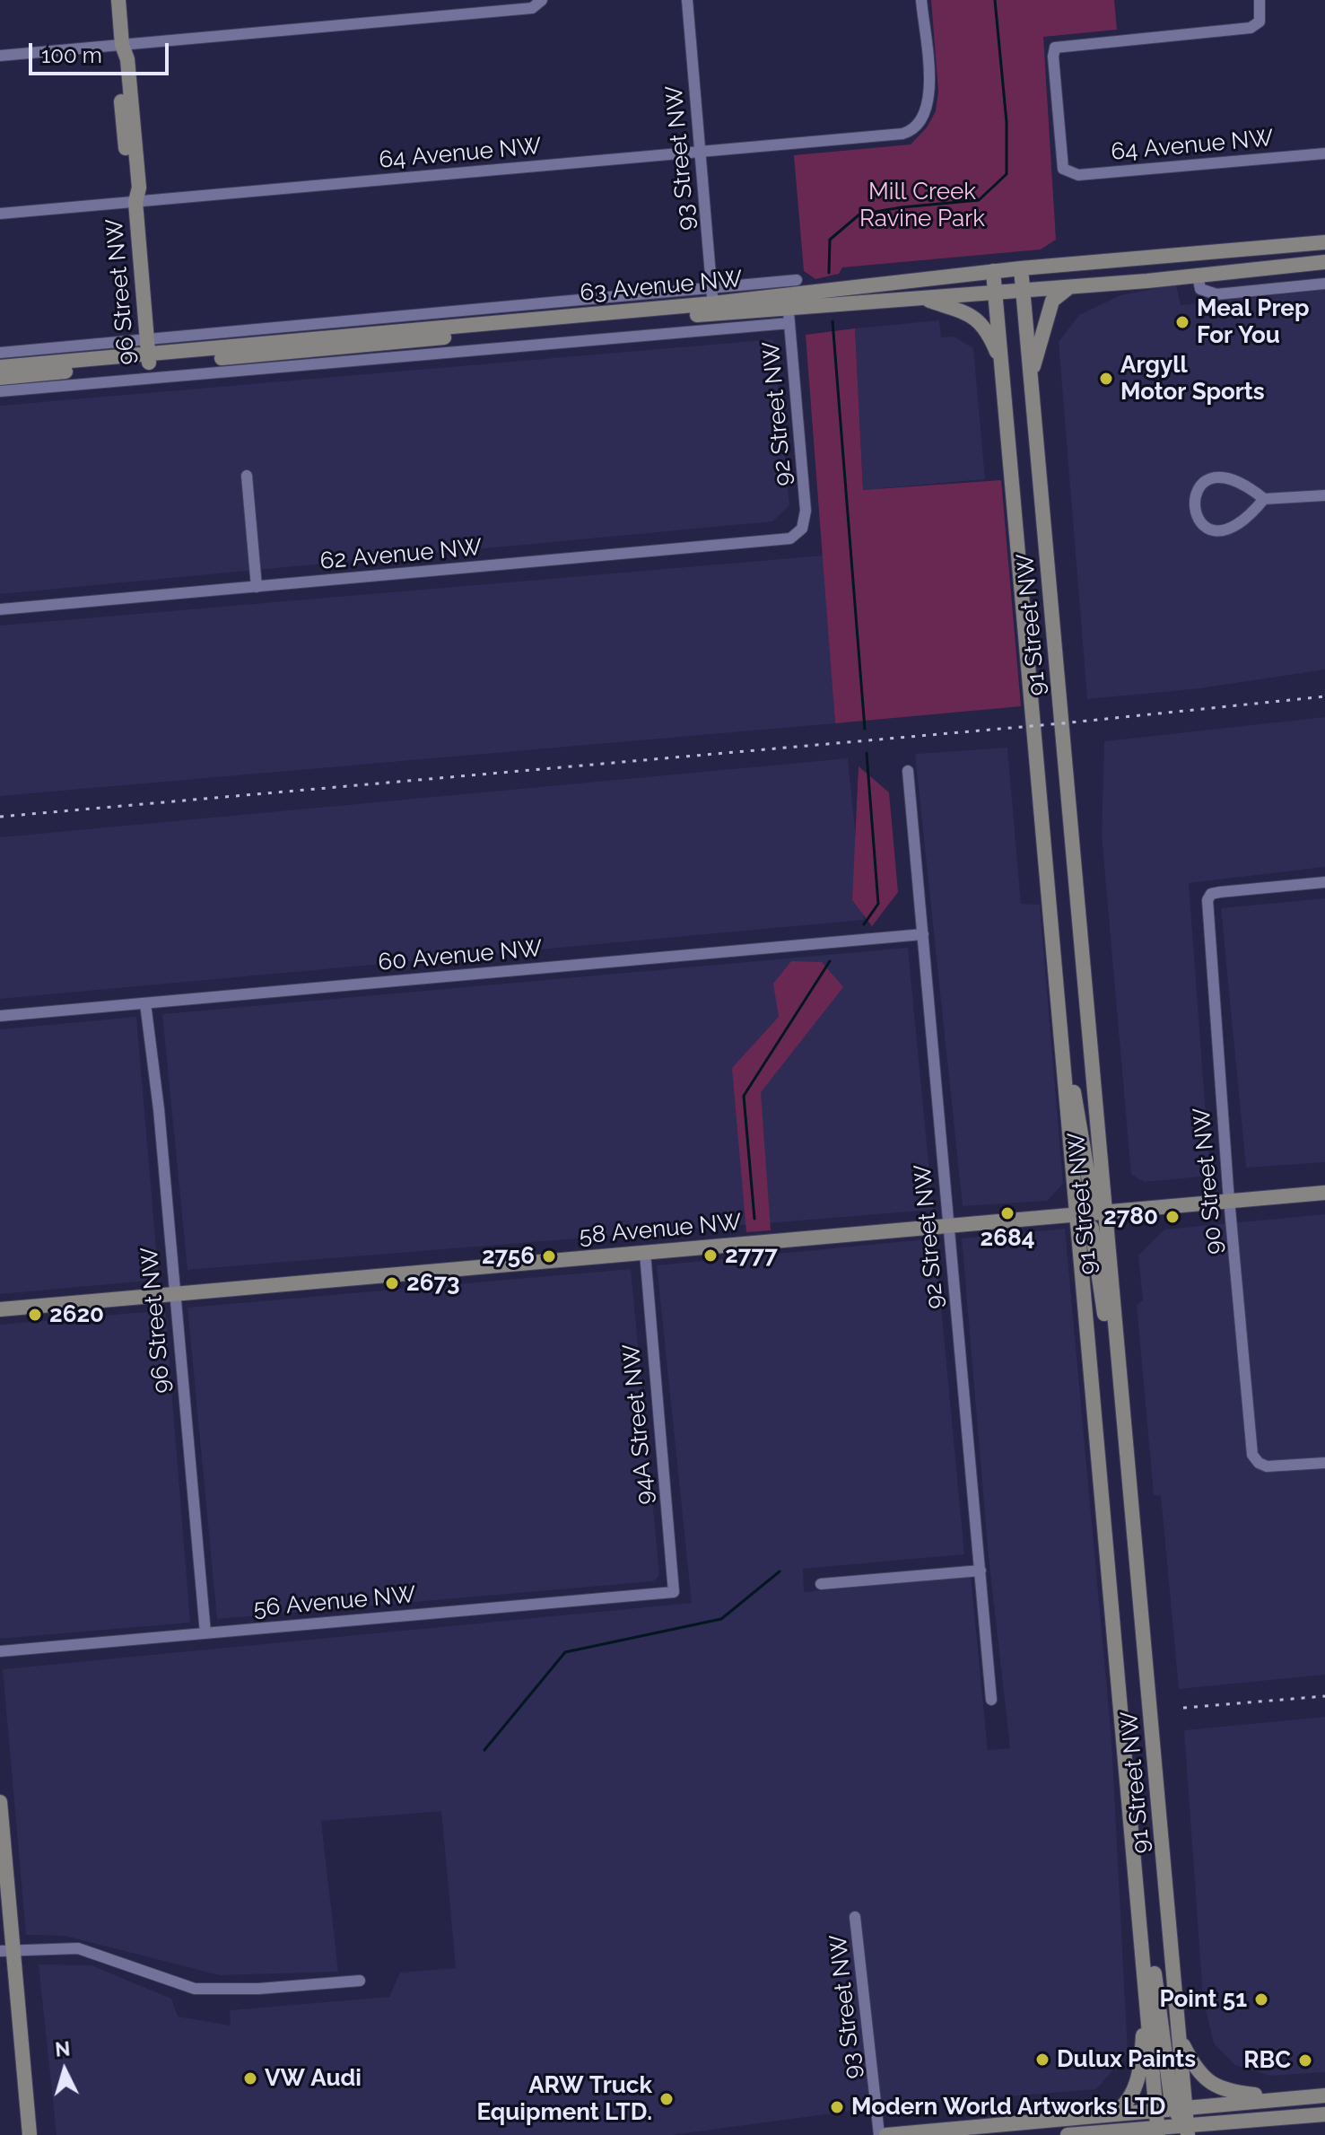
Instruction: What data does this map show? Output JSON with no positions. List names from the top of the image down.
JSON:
{
  "streets": {
    "main road": [
      "63 Avenue NW",
      "96 Street NW",
      "91 Street NW",
      "58 Avenue NW"
    ],
    "street": [
      "64 Avenue NW",
      "93 Street NW",
      "92 Street NW",
      "62 Avenue NW",
      "60 Avenue NW",
      "90 Street NW",
      "94A Street NW",
      "56 Avenue NW"
    ]
  },
  "crossings": [
    ["64 Avenue NW", "93 Street NW"],
    ["64 Avenue NW", "96 Street NW"],
    ["93 Street NW", "63 Avenue NW"],
    ["63 Avenue NW", "96 Street NW"],
    ["63 Avenue NW", "92 Street NW"],
    ["63 Avenue NW", "91 Street NW"],
    ["96 Street NW", "60 Avenue NW"],
    ["96 Street NW", "58 Avenue NW"],
    ["96 Street NW", "56 Avenue NW"],
    ["92 Street NW", "62 Avenue NW"],
    ["92 Street NW", "60 Avenue NW"],
    ["92 Street NW", "58 Avenue NW"],
    ["91 Street NW", "58 Avenue NW"],
    ["90 Street NW", "58 Avenue NW"],
    ["58 Avenue NW", "94A Street NW"],
    ["94A Street NW", "56 Avenue NW"]
  ],
  "parks": ["Mill Creek Ravine Park"],
  "places": [
    "Meal Prep For You",
    "Argyll Motor Sports",
    "2684",
    "2780",
    "2777",
    "2756",
    "2673",
    "2620",
    "Point 51",
    "Dulux Paints",
    "RBC",
    "VW Audi",
    "ARW Truck Equipment LTD.",
    "Modern World Artworks LTD"
  ],
  "scale_bar": "100 m",
  "north": "top"
}
